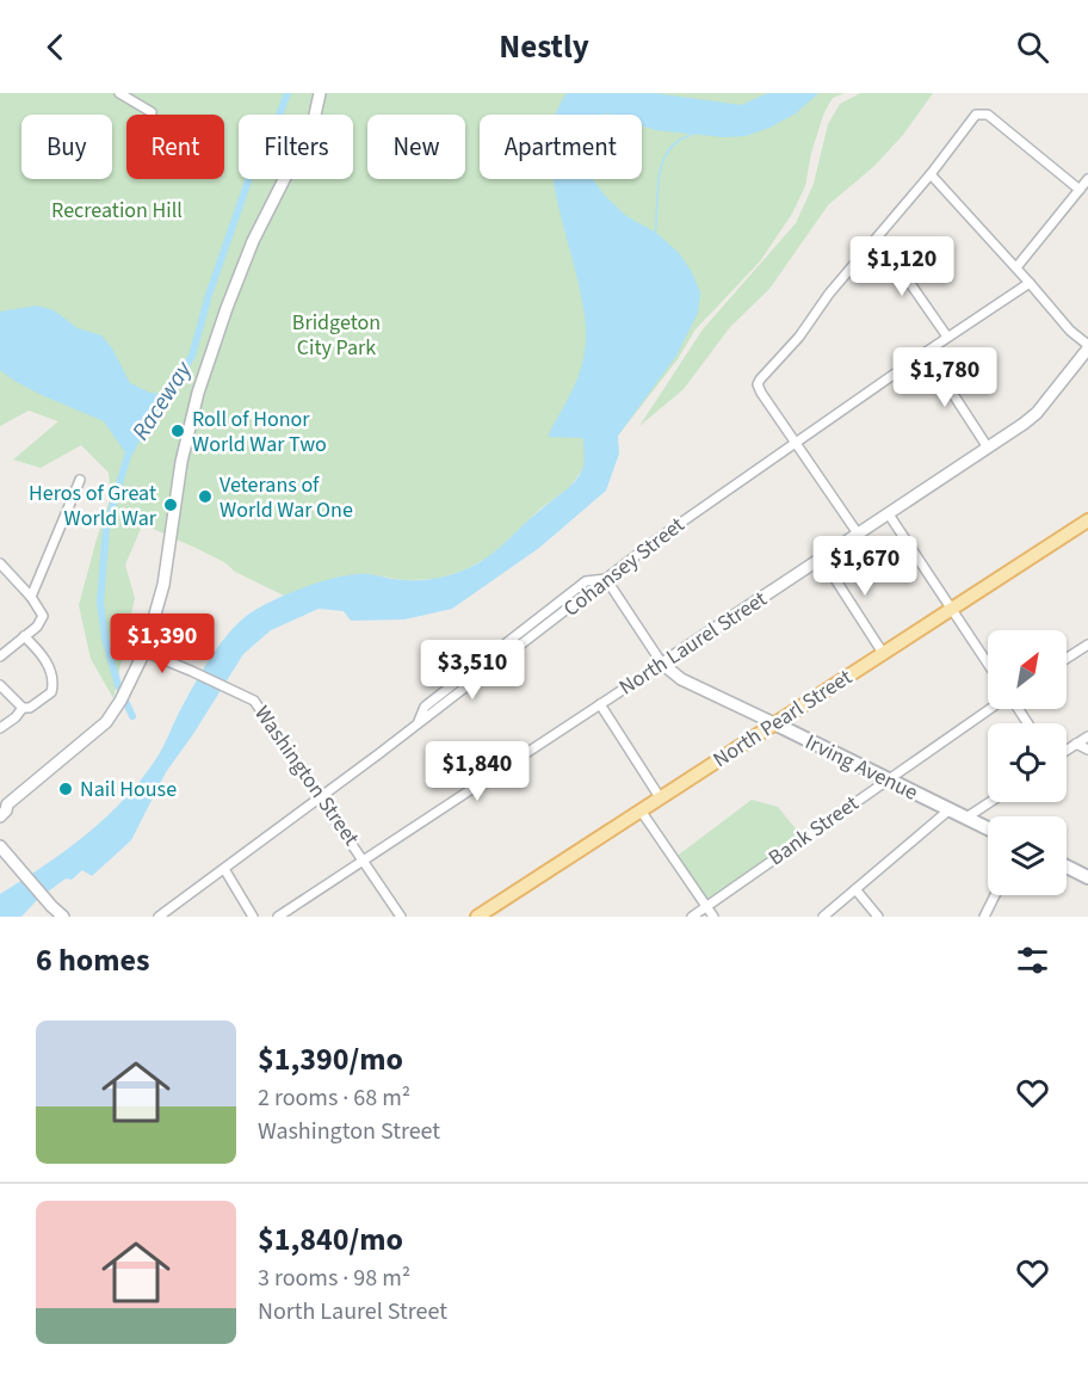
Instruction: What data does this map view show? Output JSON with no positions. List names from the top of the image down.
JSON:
{
  "streets": {
    "main road": ["North Pearl Street", "Irving Avenue"],
    "street": [
      "Cohansey Street",
      "North Laurel Street",
      "Washington Street",
      "Bank Street"
    ]
  },
  "crossings": [
    ["Cohansey Street", "Irving Avenue"],
    ["Cohansey Street", "Washington Street"],
    ["North Laurel Street", "Irving Avenue"],
    ["North Laurel Street", "Washington Street"],
    ["North Pearl Street", "Irving Avenue"],
    ["Irving Avenue", "Bank Street"]
  ],
  "water": ["Raceway"],
  "parks": ["Recreation Hill", "Bridgeton City Park"],
  "places": [
    "Roll of Honor World War Two",
    "Veterans of World War One",
    "Heros of Great World War",
    "Nail House"
  ],
  "north": "top right",
  "page": {
    "header": "Nestly",
    "chip": [
      "Buy",
      "Rent",
      "Filters",
      "New",
      "Apartment"
    ],
    "price": [
      "$1,120",
      "$1,780",
      "$1,670",
      "$1,390",
      "$3,510",
      "$1,840"
    ],
    "heading": "6 homes",
    "list": [
      {
        "name": "$1,390/mo",
        "note": "2 rooms · 68 m² · Washington Street"
      },
      {
        "name": "$1,840/mo",
        "note": "3 rooms · 98 m² · North Laurel Street"
      }
    ]
  }
}
